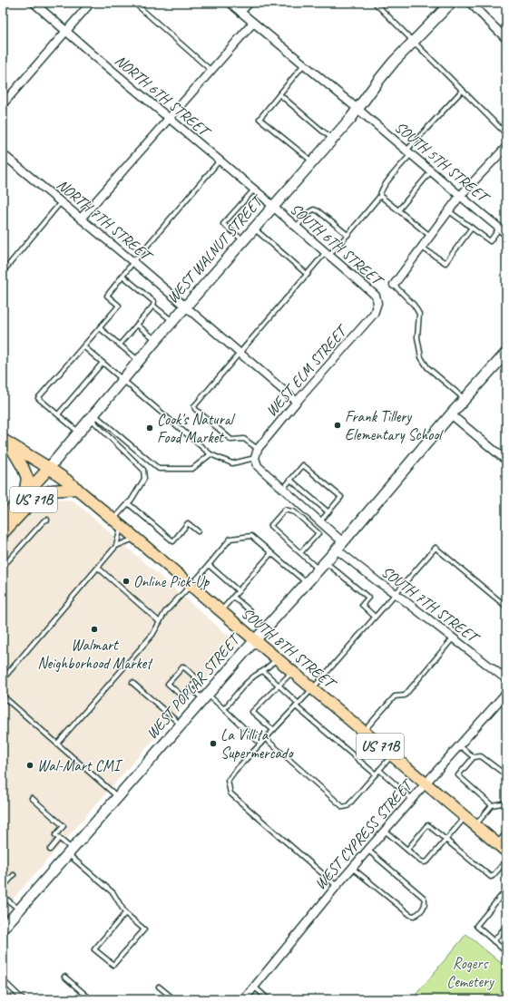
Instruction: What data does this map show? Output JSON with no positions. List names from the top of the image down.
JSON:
{
  "streets": {
    "main road": ["WEST WALNUT STREET", "US 71B", "SOUTH 8TH STREET"],
    "street": [
      "NORTH 6TH STREET",
      "SOUTH 5TH STREET",
      "NORTH 7TH STREET",
      "SOUTH 6TH STREET",
      "WEST ELM STREET",
      "SOUTH 7TH STREET",
      "WEST POPLAR STREET",
      "WEST CYPRESS STREET"
    ]
  },
  "crossings": [
    ["NORTH 6TH STREET", "SOUTH 6TH STREET"],
    ["NORTH 6TH STREET", "WEST WALNUT STREET"],
    ["SOUTH 5TH STREET", "WEST WALNUT STREET"],
    ["NORTH 7TH STREET", "WEST WALNUT STREET"],
    ["SOUTH 6TH STREET", "WEST WALNUT STREET"],
    ["SOUTH 6TH STREET", "WEST ELM STREET"],
    ["WEST WALNUT STREET", "SOUTH 8TH STREET"],
    ["WEST ELM STREET", "SOUTH 7TH STREET"],
    ["US 71B", "SOUTH 8TH STREET"],
    ["SOUTH 7TH STREET", "WEST POPLAR STREET"],
    ["SOUTH 8TH STREET", "WEST POPLAR STREET"],
    ["SOUTH 8TH STREET", "WEST CYPRESS STREET"]
  ],
  "parks": ["Rogers Cemetery"],
  "places": [
    "Frank Tillery Elementary School",
    "Cook's Natural Food Market",
    "Online Pick-Up",
    "Walmart Neighborhood Market",
    "La Villita Supermercado",
    "Wal-Mart CMI"
  ]
}
